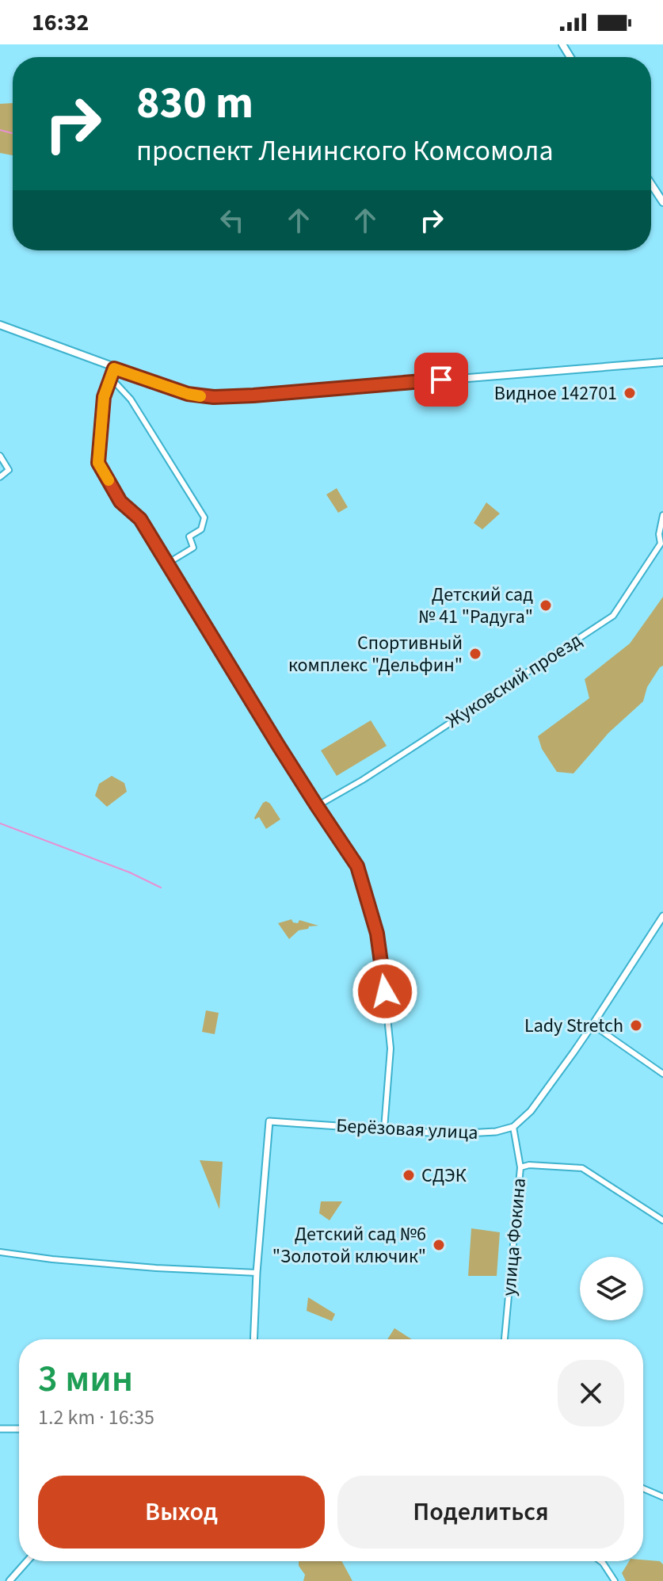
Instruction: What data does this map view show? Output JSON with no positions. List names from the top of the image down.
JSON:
{
  "streets": {
    "street": ["Жуковский проезд", "Берёзовая улица", "улица Фокина"]
  },
  "crossings": [
    ["Берёзовая улица", "улица Фокина"]
  ],
  "places": [
    "Видное 142701",
    "Детский сад № 41 \"Радуга\"",
    "Спортивный комплекс \"Дельфин\"",
    "Lady Stretch",
    "СДЭК",
    "Детский сад №6 \"Золотой ключик\""
  ],
  "page": {
    "status": "16:32",
    "turn": ["830 m", "проспект Ленинского Комсомола"],
    "heading": ["3 мин", "1.2 km · 16:35"],
    "buttons": ["Выход", "Поделиться"]
  }
}
